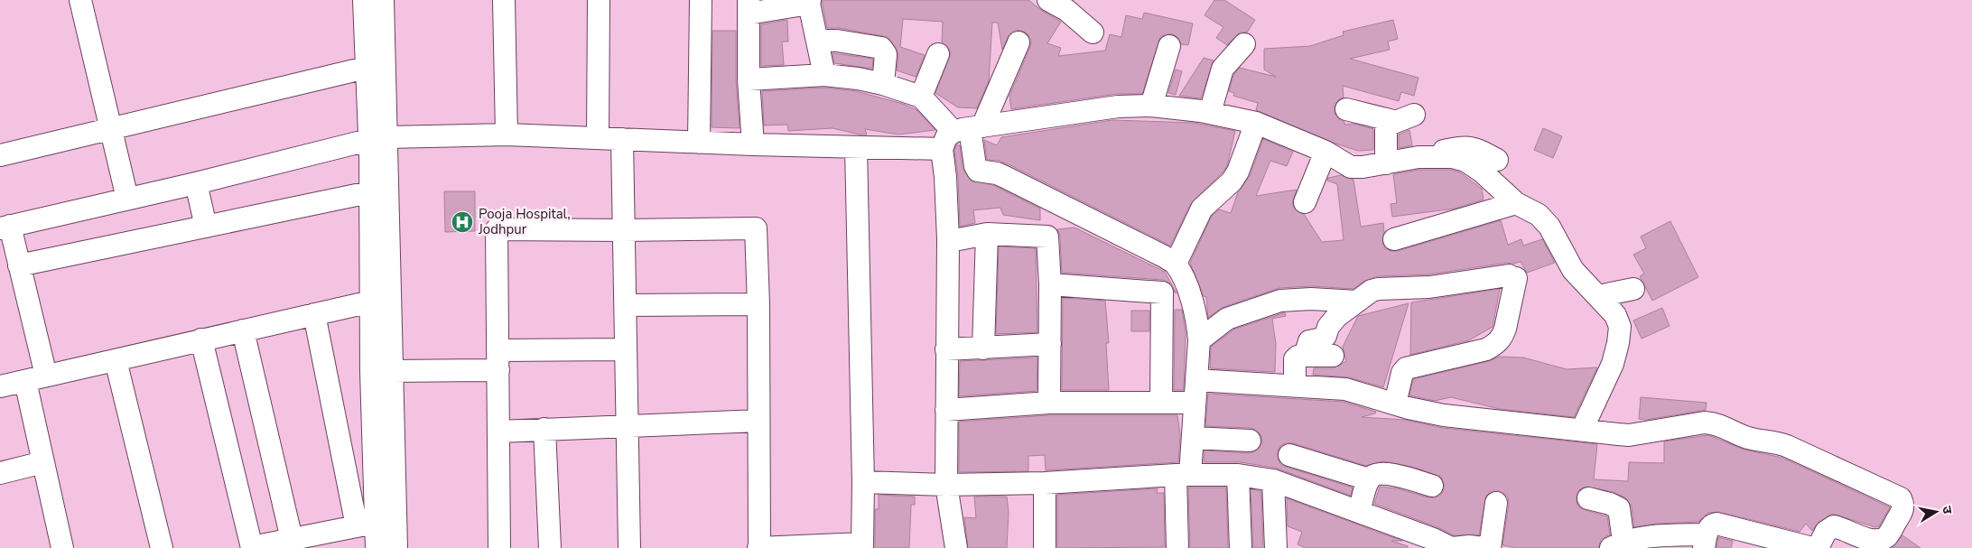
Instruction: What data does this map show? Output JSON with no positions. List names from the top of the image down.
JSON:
{
  "places": {
    "hospital": ["Pooja Hospital, Jodhpur"]
  },
  "north": "right"
}
